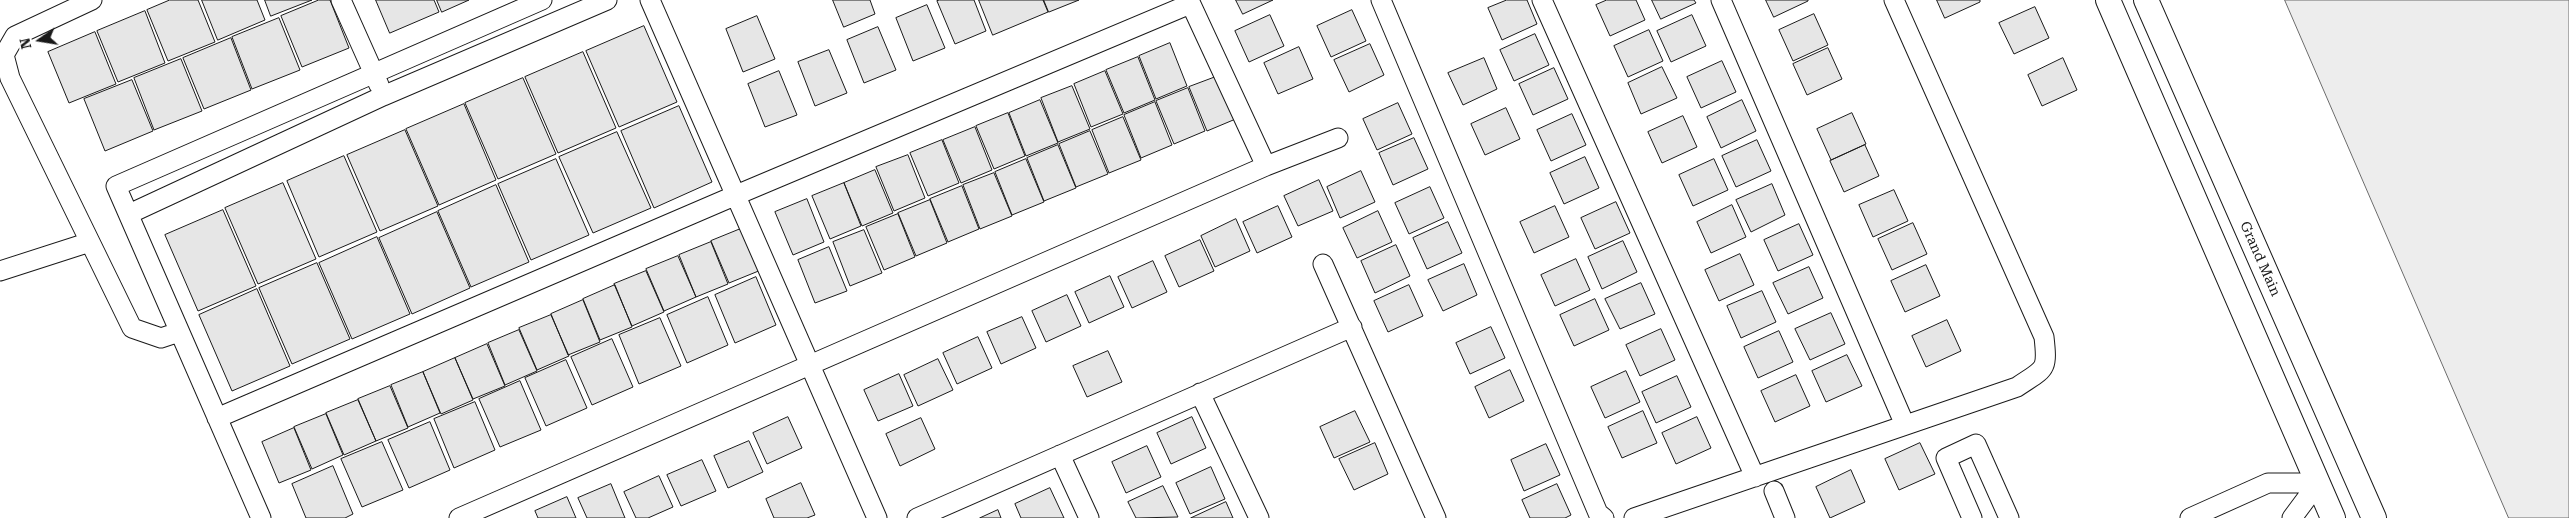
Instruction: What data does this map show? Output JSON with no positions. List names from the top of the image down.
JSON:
{
  "streets": {
    "street": ["Grand Main"]
  },
  "north": "left"
}
